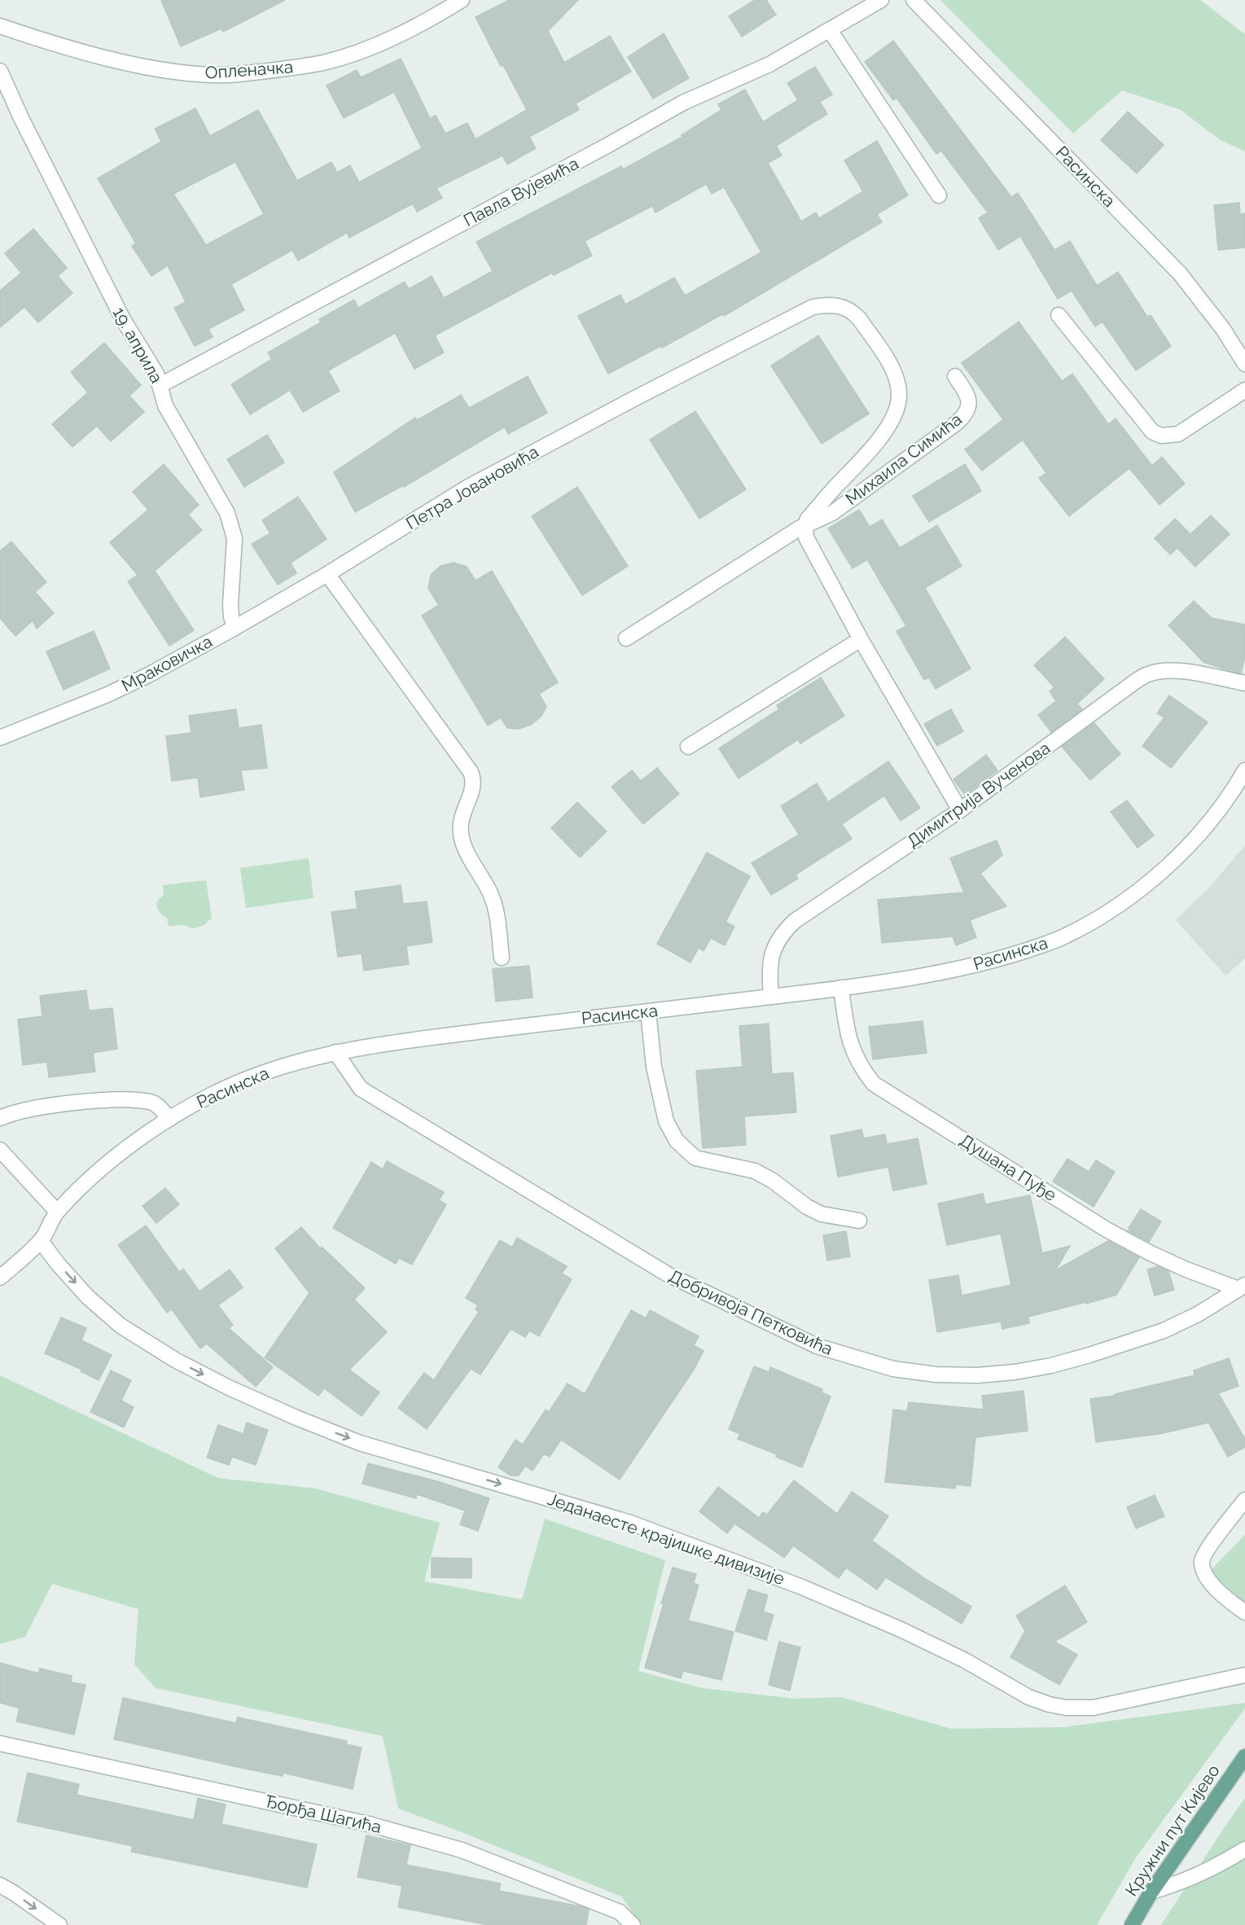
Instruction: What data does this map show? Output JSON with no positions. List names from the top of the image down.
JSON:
{
  "streets": {
    "main road": ["Кружни пут Кијево"],
    "street": [
      "Опленачка",
      "Расинска",
      "Павла Вујевића",
      "19. априла",
      "Михаила Симића",
      "Петра Јовановића",
      "Мраковичка",
      "Димитрија Вученова",
      "Душана Пуђе",
      "Добривоја Петковића",
      "Једанаесте крајишке дивизије",
      "Ђорђа Шагића"
    ]
  },
  "crossings": [
    ["Расинска", "Димитрија Вученова"],
    ["Расинска", "Душана Пуђе"],
    ["Расинска", "Добривоја Петковића"],
    ["Расинска", "Једанаесте крајишке дивизије"],
    ["Павла Вујевића", "19. априла"],
    ["19. априла", "Мраковичка"],
    ["Михаила Симића", "Петра Јовановића"],
    ["Петра Јовановића", "Мраковичка"],
    ["Душана Пуђе", "Добривоја Петковића"]
  ],
  "one_way": ["Једанаесте крајишке дивизије"]
}
